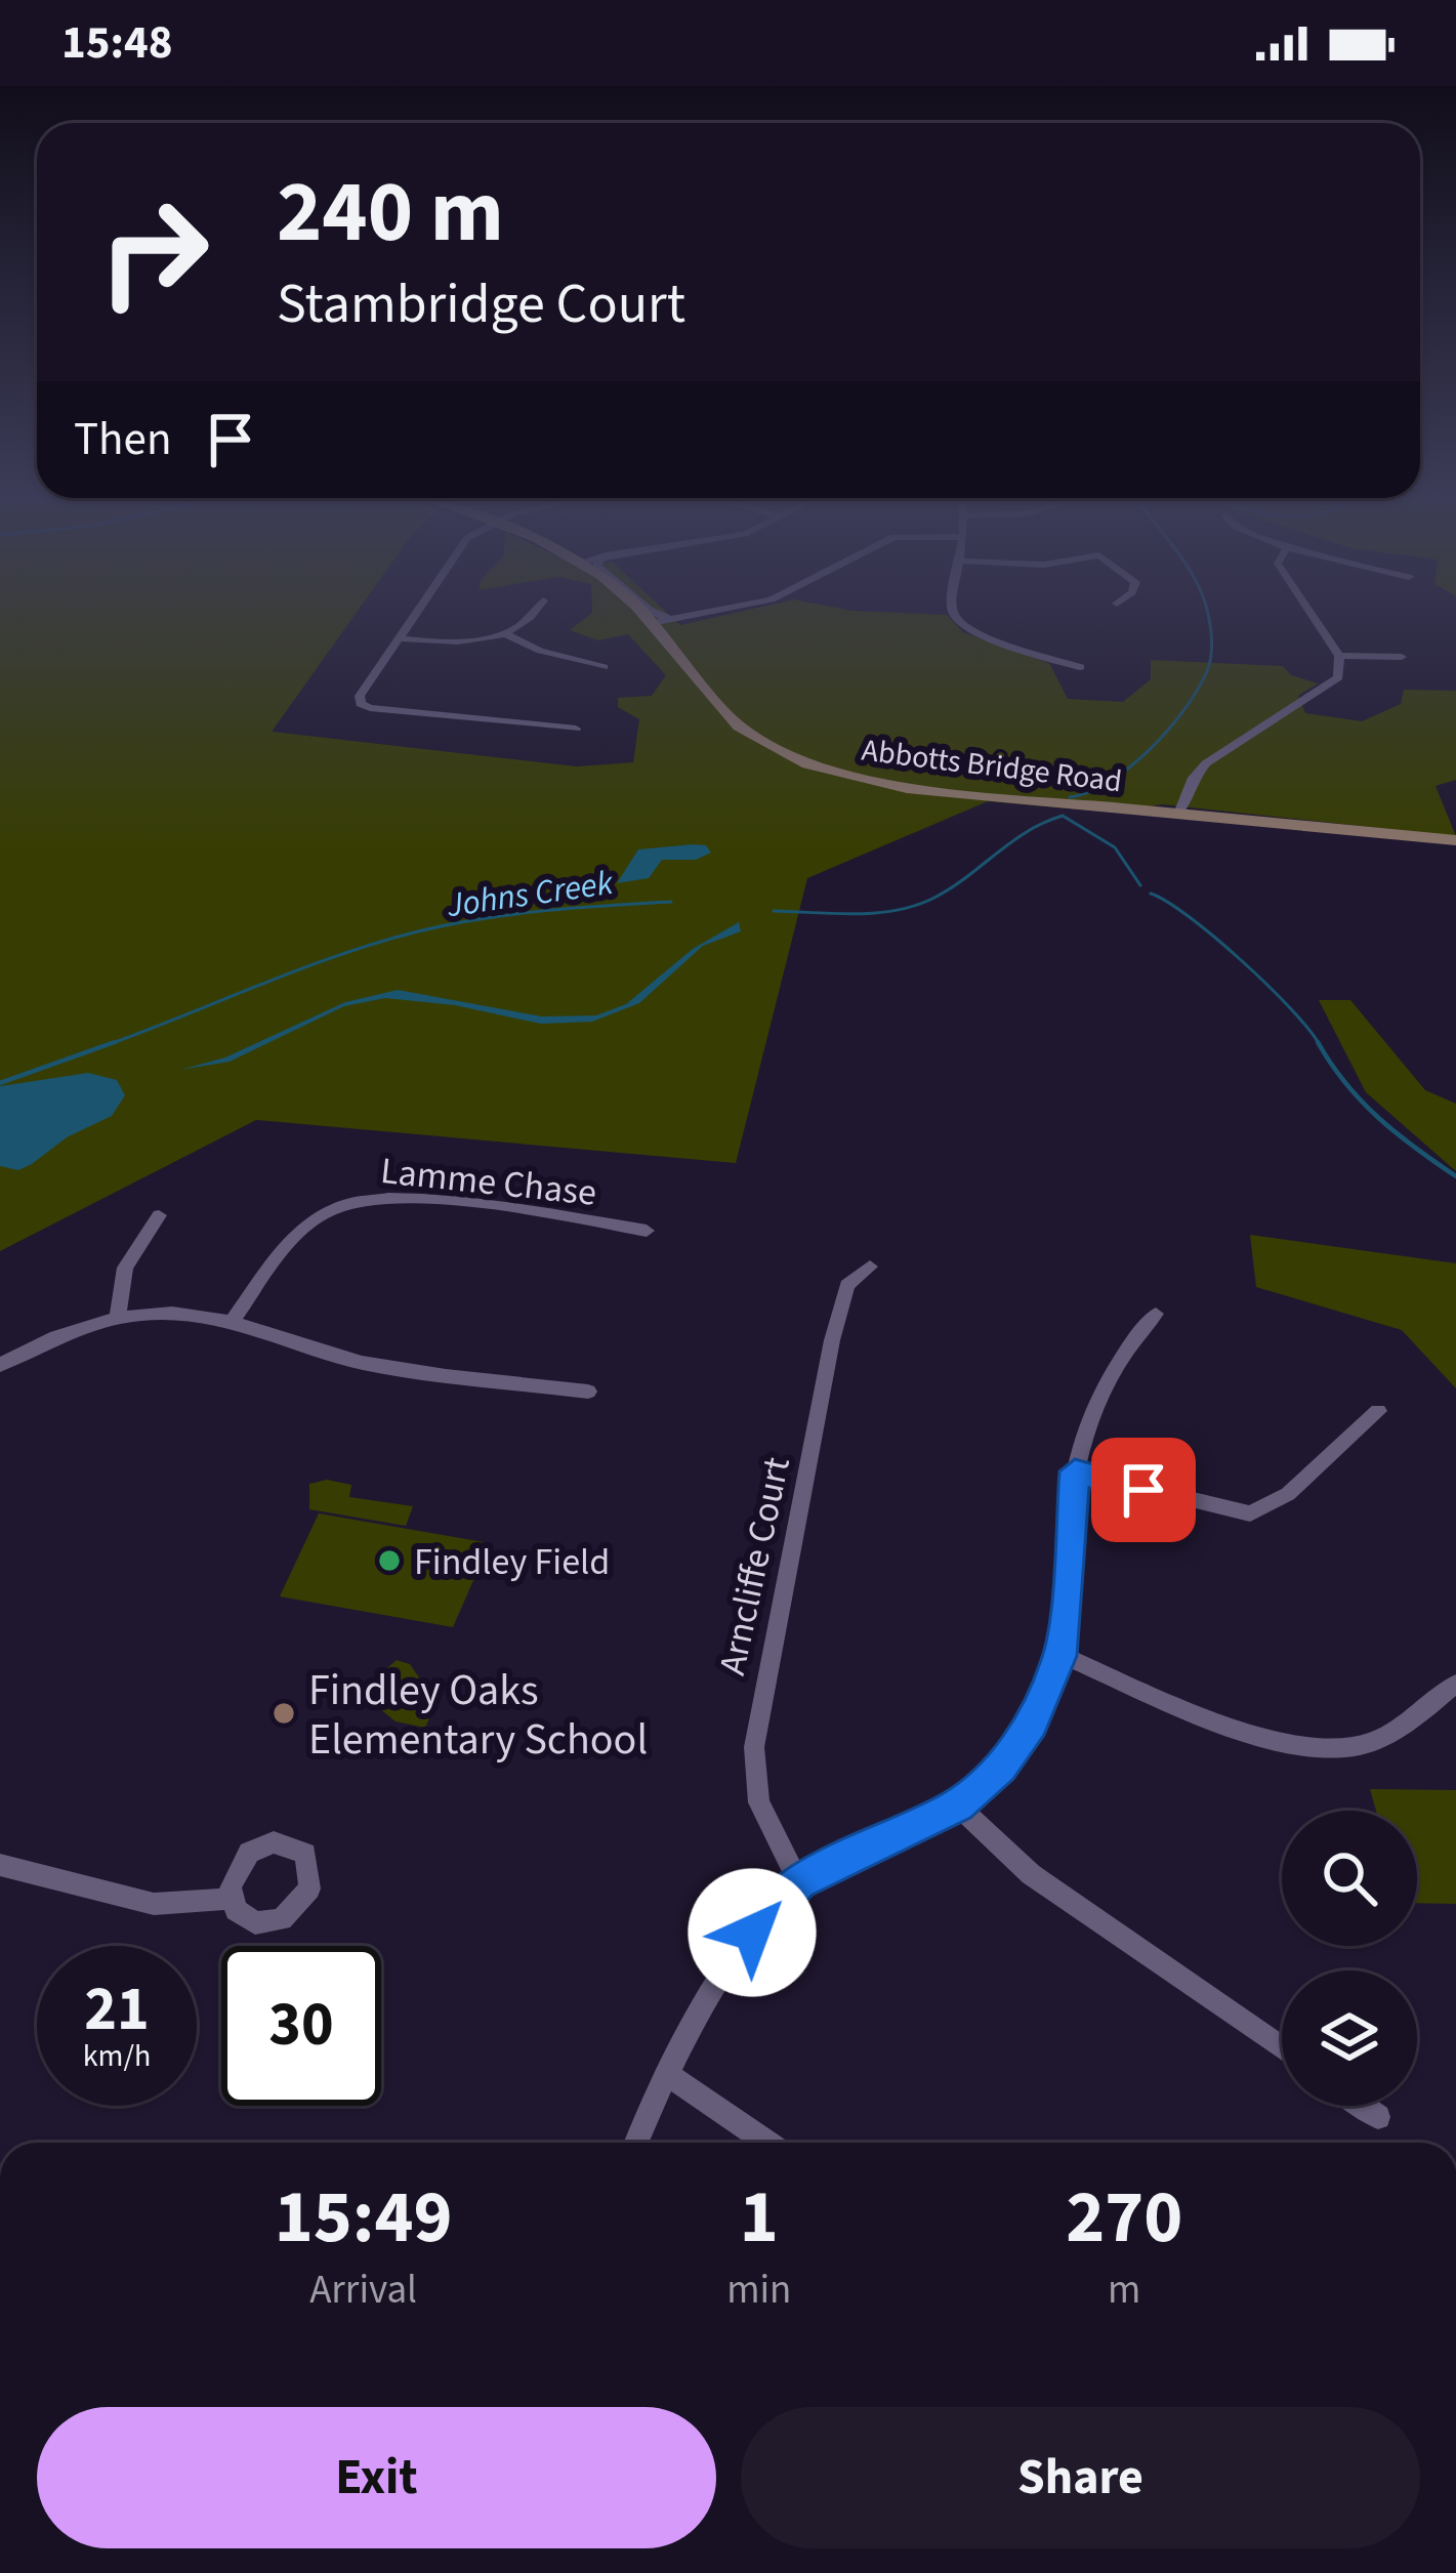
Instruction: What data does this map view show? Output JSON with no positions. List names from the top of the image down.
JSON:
{
  "streets": {
    "main road": ["Abbotts Bridge Road"],
    "street": ["Lamme Chase", "Arncliffe Court"]
  },
  "water": ["Johns Creek"],
  "places": ["Findley Field", "Findley Oaks Elementary School"],
  "page": {
    "status": "15:48",
    "turn": ["240 m", "Stambridge Court"],
    "then": "Then",
    "speed": "21 km/h",
    "limit": "30",
    "eta": [
      "15:49",
      "Arrival",
      "1",
      "min",
      "270",
      "m"
    ],
    "buttons": ["Exit", "Share"]
  }
}
